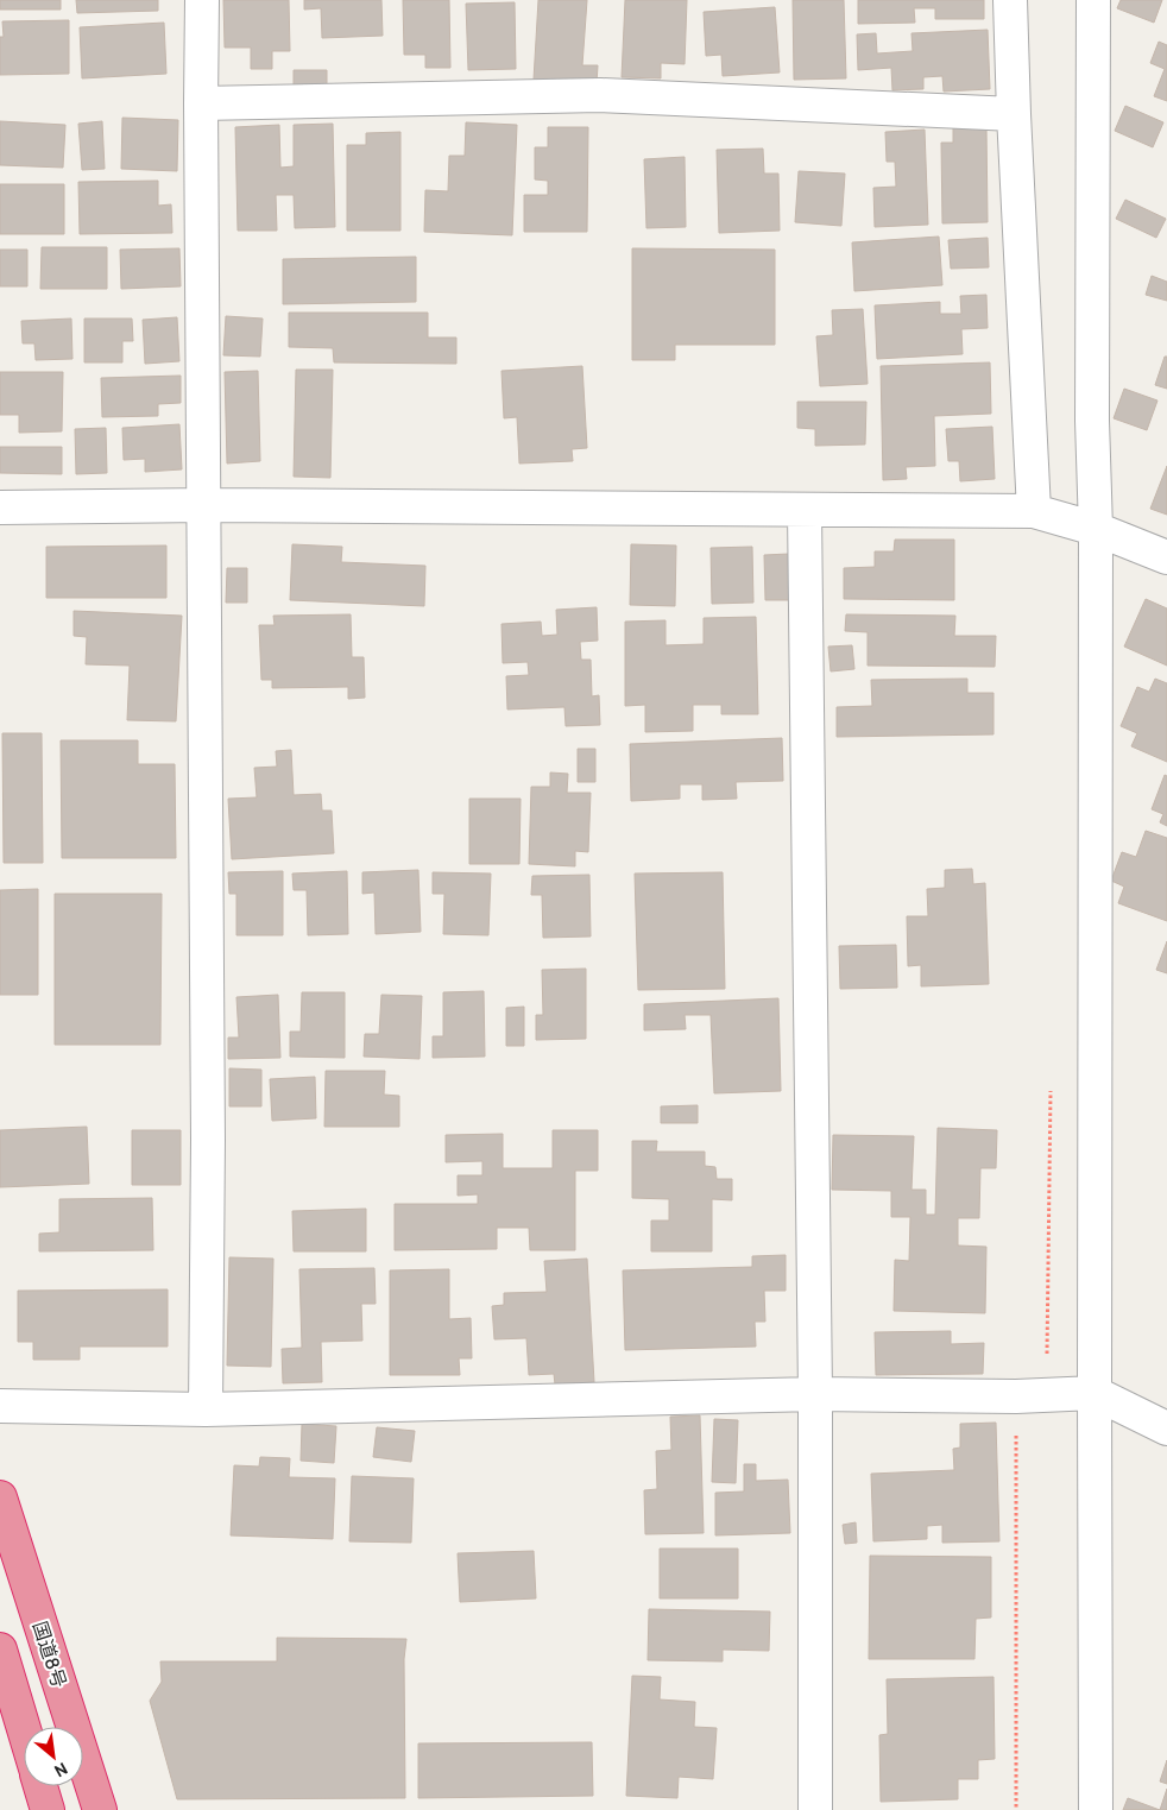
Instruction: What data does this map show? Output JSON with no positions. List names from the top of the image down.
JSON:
{
  "streets": {
    "highway": ["国道8号"]
  },
  "north": "bottom right"
}
